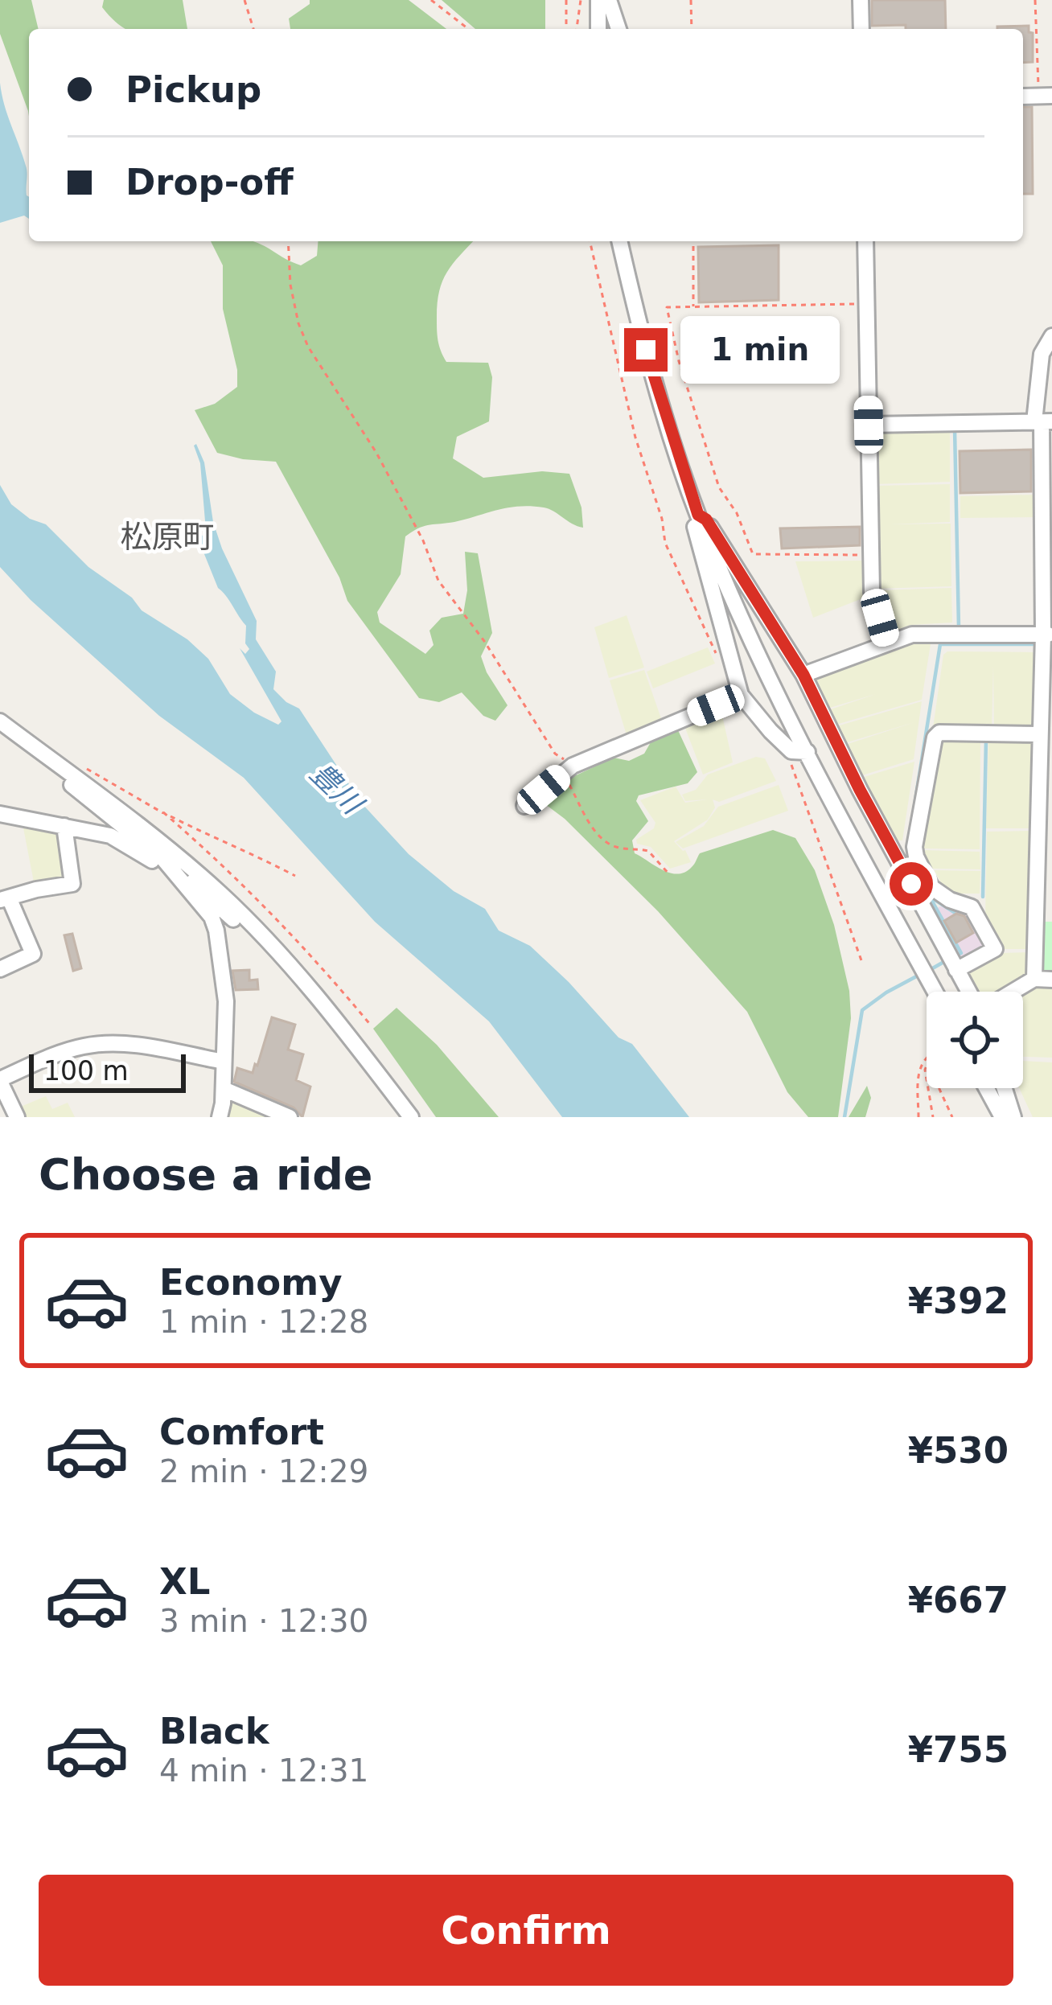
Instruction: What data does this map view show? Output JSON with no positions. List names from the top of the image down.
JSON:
{
  "districts": ["松原町"],
  "water": ["豊川"],
  "scale_bar": "100 m",
  "page": {
    "banner": ["Pickup", "Drop-off"],
    "bubble": "1 min",
    "scale": "100 m",
    "heading": "Choose a ride",
    "list": [
      {
        "name": "Economy",
        "note": "1 min · 12:28",
        "value": "¥392"
      },
      {
        "name": "Comfort",
        "note": "2 min · 12:29",
        "value": "¥530"
      },
      {
        "name": "XL",
        "note": "3 min · 12:30",
        "value": "¥667"
      },
      {
        "name": "Black",
        "note": "4 min · 12:31",
        "value": "¥755"
      }
    ],
    "buttons": "Confirm"
  }
}
